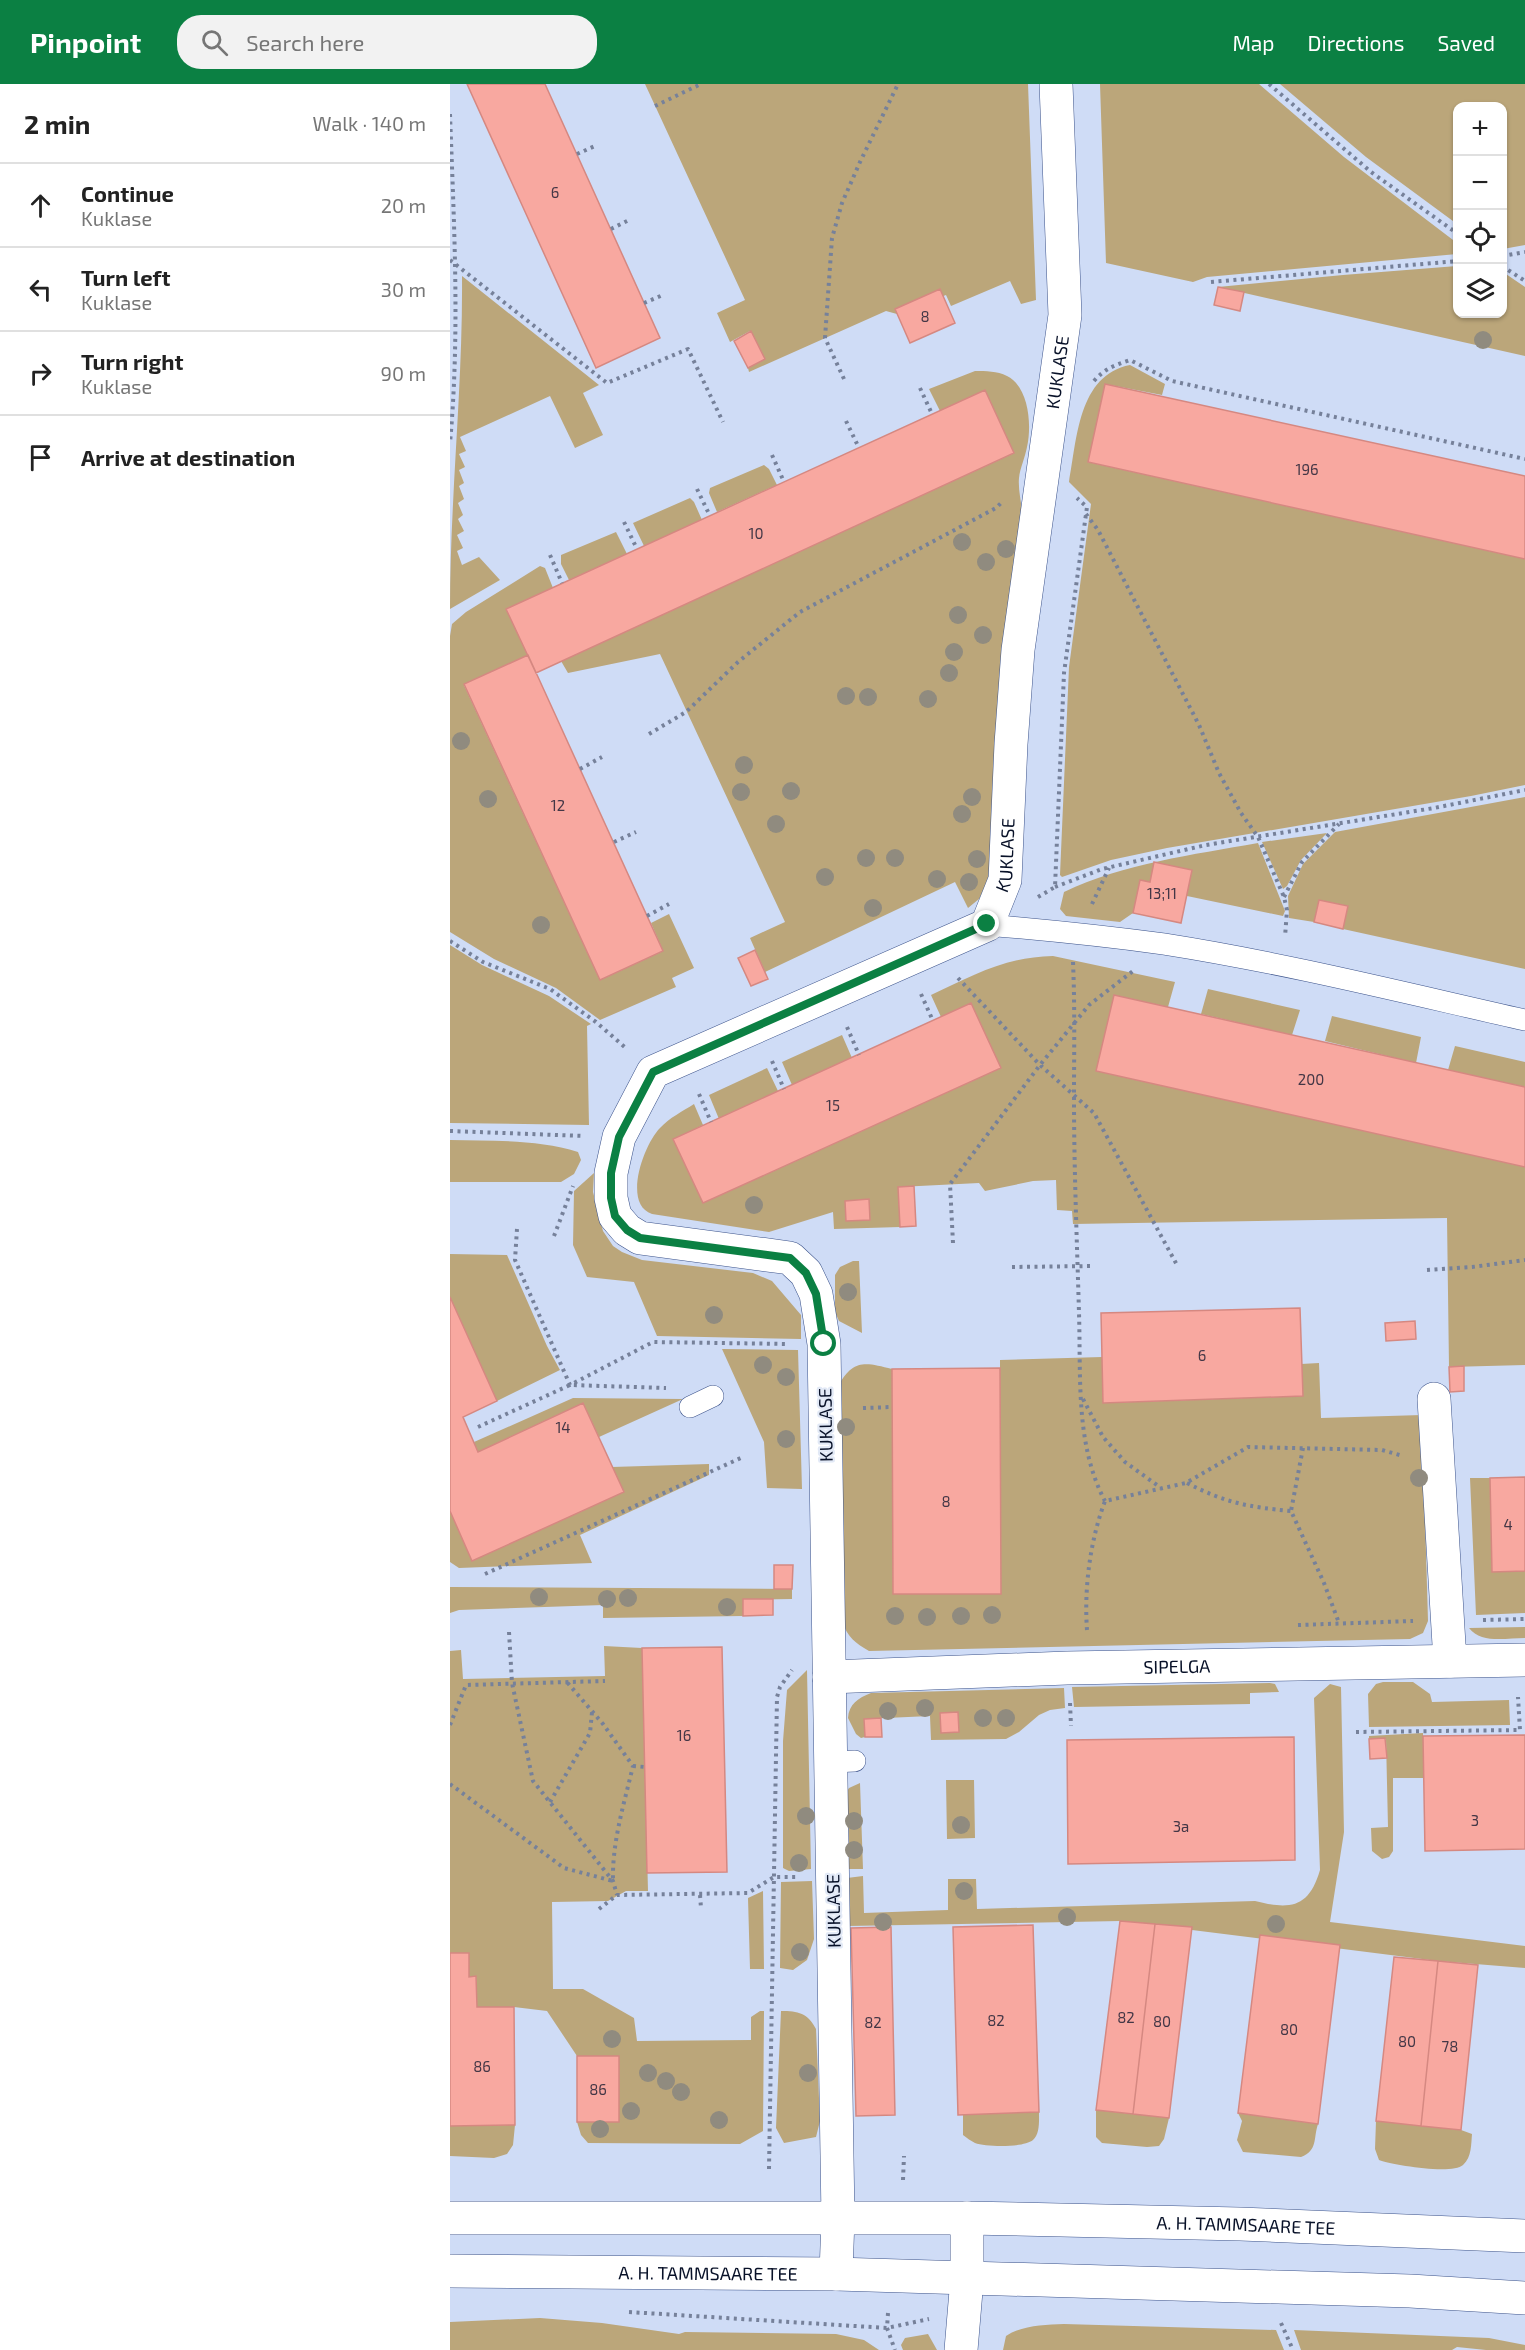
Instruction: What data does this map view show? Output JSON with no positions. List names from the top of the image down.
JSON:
{
  "streets": {
    "street": ["KUKLASE", "SIPELGA", "A. H. TAMMSAARE TEE"]
  },
  "crossings": [
    ["KUKLASE", "SIPELGA"],
    ["KUKLASE", "A. H. TAMMSAARE TEE"]
  ],
  "house_numbers": [
    "6",
    "8",
    "196",
    "10",
    "12",
    "13;11",
    "200",
    "15",
    "6",
    "14",
    "8",
    "4",
    "16",
    "3",
    "3a",
    "82",
    "82",
    "80",
    "82",
    "80",
    "80",
    "78",
    "86",
    "86"
  ],
  "page": {
    "header": "Pinpoint",
    "search": "Search here",
    "nav": ["Map", "Directions", "Saved"],
    "heading": ["2 min", "Walk · 140 m"],
    "map_buttons": ["+", "−"],
    "list": [
      ["Continue", "Kuklase", "20 m"],
      ["Turn left", "Kuklase", "30 m"],
      ["Turn right", "Kuklase", "90 m"],
      "Arrive at destination"
    ]
  }
}
